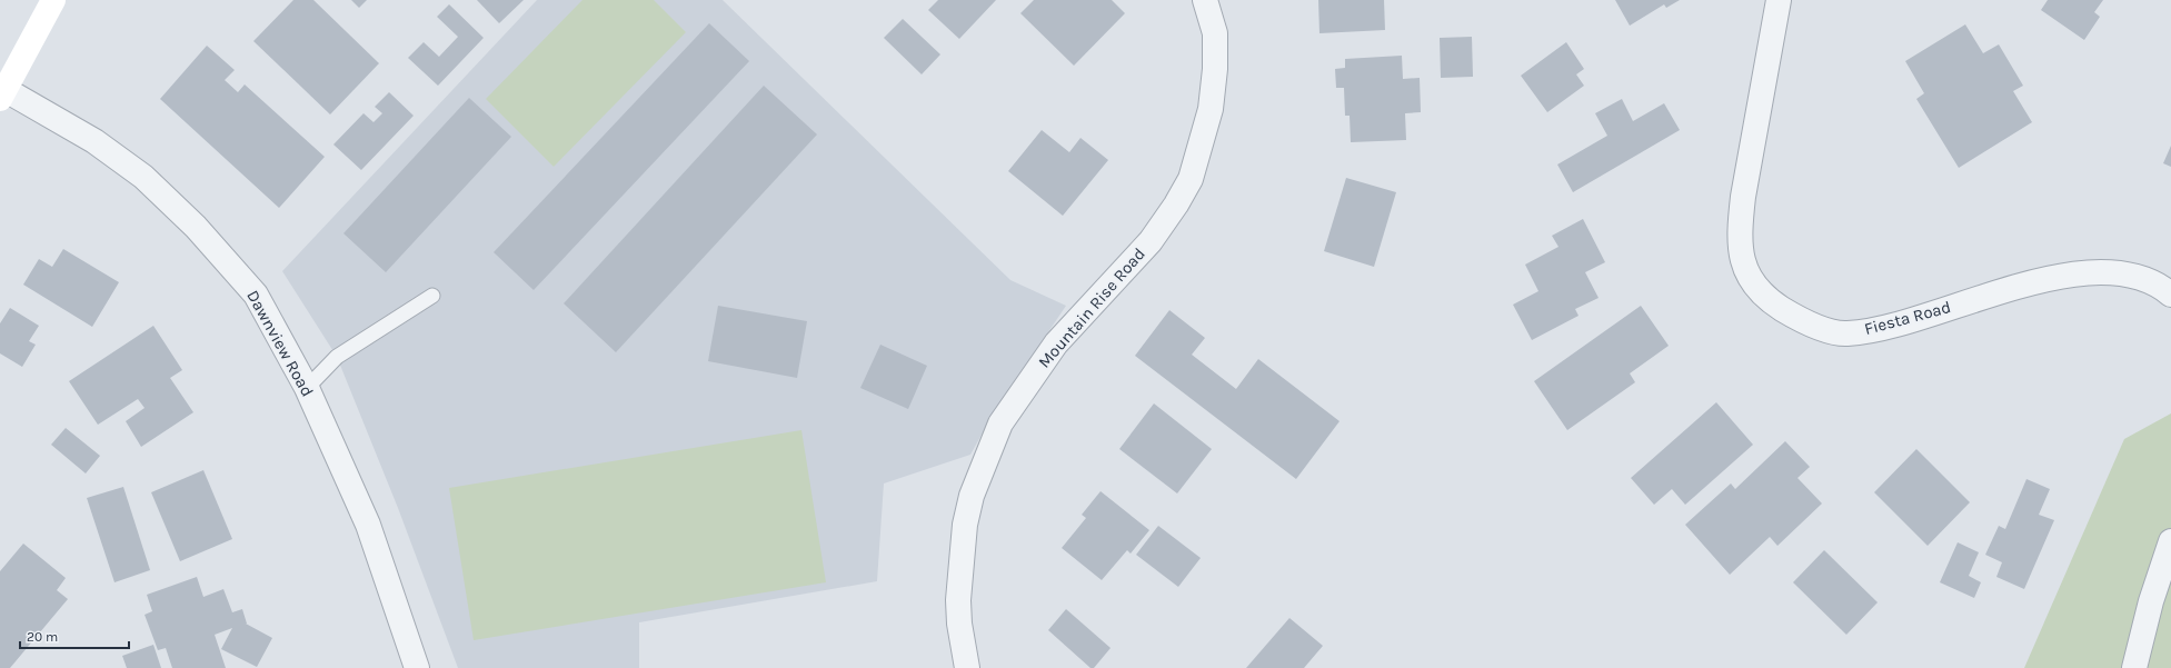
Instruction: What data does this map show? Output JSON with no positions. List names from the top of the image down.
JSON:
{
  "streets": {
    "street": ["Mountain Rise Road", "Fiesta Road", "Dawnview Road"]
  },
  "scale_bar": "20 m"
}
